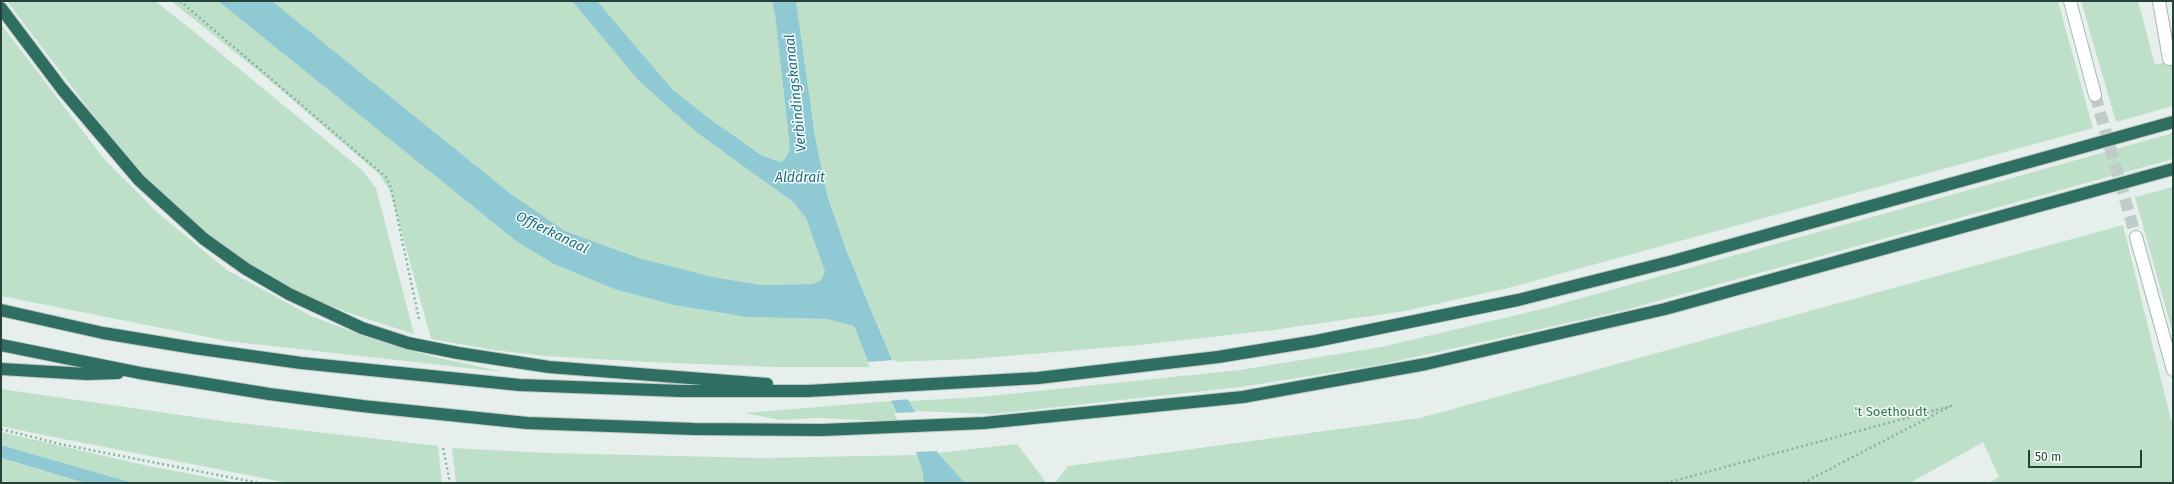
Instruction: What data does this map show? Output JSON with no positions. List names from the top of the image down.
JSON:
{
  "water": ["Verbindingskanaal", "Alddrait", "Offierkanaal"],
  "parks": ["'t Soethoudt"],
  "scale_bar": "50 m"
}
